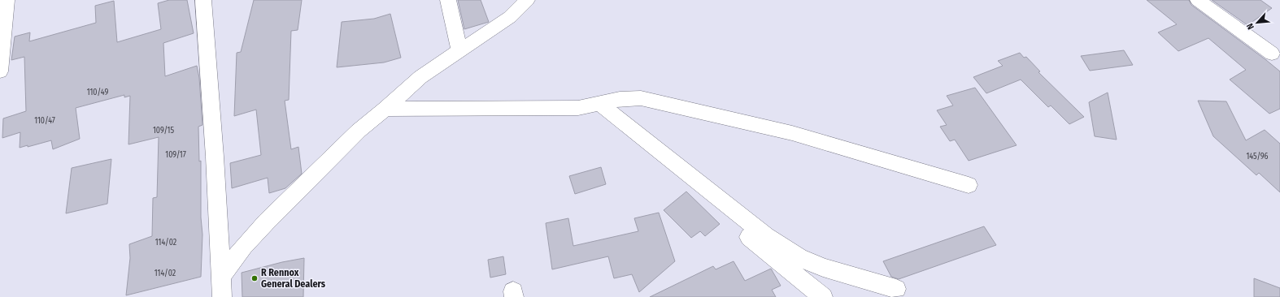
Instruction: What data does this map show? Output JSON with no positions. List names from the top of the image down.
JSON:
{
  "places": ["R Rennox General Dealers"],
  "house_numbers": [
    "110/49",
    "110/47",
    "109/15",
    "109/17",
    "145/96",
    "114/02",
    "114/02"
  ],
  "north": "bottom left"
}
